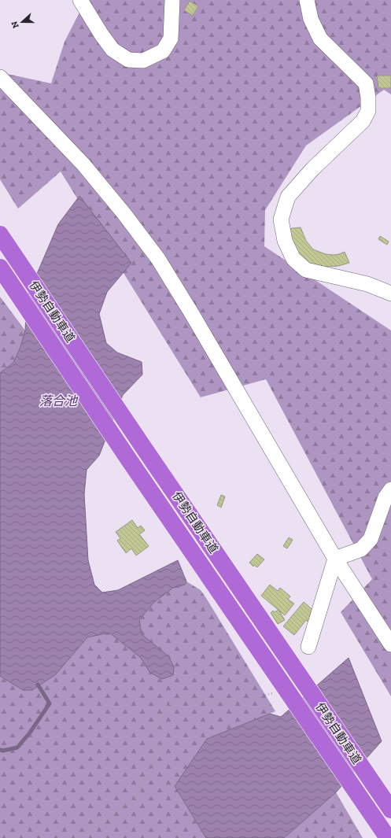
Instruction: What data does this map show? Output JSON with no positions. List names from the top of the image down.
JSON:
{
  "streets": {
    "highway": ["伊勢自動車道"]
  },
  "water": ["落合池"],
  "north": "left"
}
